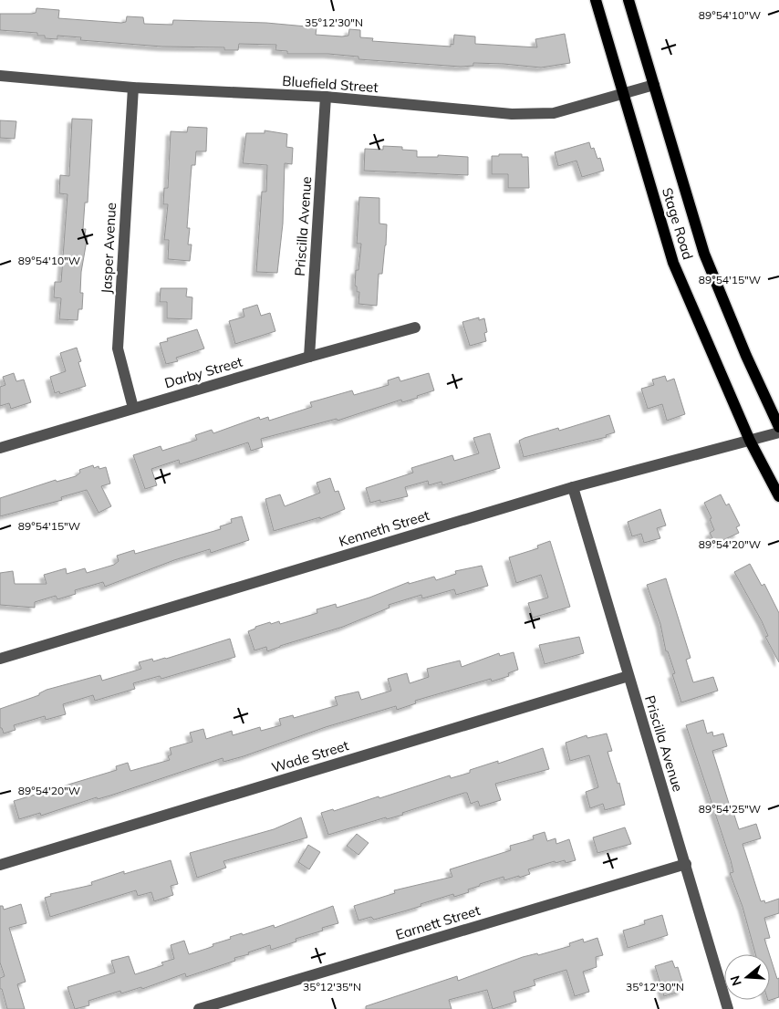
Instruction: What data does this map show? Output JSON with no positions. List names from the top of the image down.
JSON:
{
  "streets": {
    "main road": ["Stage Road"],
    "street": [
      "Bluefield Street",
      "Priscilla Avenue",
      "Jasper Avenue",
      "Darby Street",
      "Kenneth Street",
      "Wade Street",
      "Earnett Street"
    ]
  },
  "crossings": [
    ["Bluefield Street", "Stage Road"],
    ["Bluefield Street", "Priscilla Avenue"],
    ["Bluefield Street", "Jasper Avenue"],
    ["Stage Road", "Kenneth Street"],
    ["Priscilla Avenue", "Darby Street"],
    ["Priscilla Avenue", "Kenneth Street"],
    ["Priscilla Avenue", "Wade Street"],
    ["Priscilla Avenue", "Earnett Street"],
    ["Jasper Avenue", "Darby Street"]
  ],
  "north": "left",
  "coordinates": [
    "89°54'10\"W",
    "35°12'30\"N",
    "89°54'15\"W",
    "89°54'20\"W",
    "89°54'25\"W",
    "35°12'35\"N"
  ]
}
